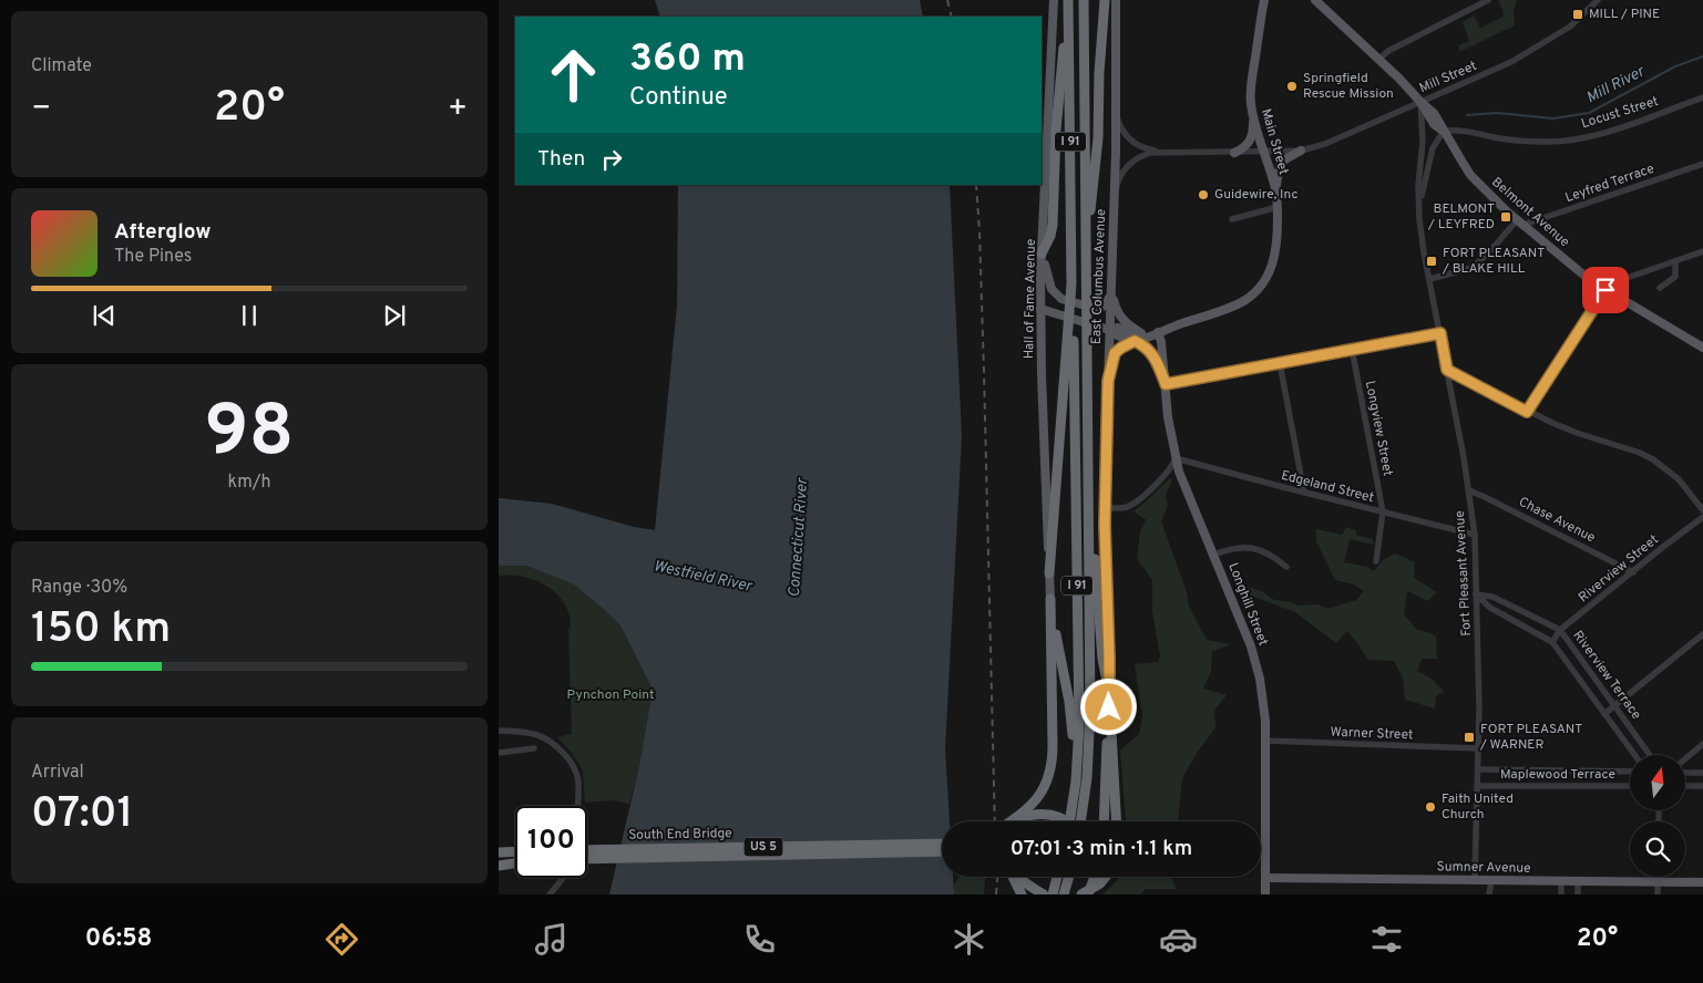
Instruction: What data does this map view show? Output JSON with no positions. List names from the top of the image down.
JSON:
{
  "streets": {
    "highway": ["I 91", "South End Bridge", "US 5"],
    "main road": [
      "Main Street",
      "Belmont Avenue",
      "East Columbus Avenue",
      "Hall of Fame Avenue",
      "Longhill Street",
      "Sumner Avenue"
    ],
    "street": [
      "Mill Street",
      "Locust Street",
      "Leyfred Terrace",
      "Longview Street",
      "Edgeland Street",
      "Chase Avenue",
      "Riverview Street",
      "Fort Pleasant Avenue",
      "Riverview Terrace",
      "Warner Street",
      "Maplewood Terrace"
    ]
  },
  "crossings": [
    ["Mill Street", "Main Street"],
    ["Mill Street", "East Columbus Avenue"],
    ["Mill Street", "Fort Pleasant Avenue"],
    ["Mill Street", "Longhill Street"],
    ["Locust Street", "Belmont Avenue"],
    ["Locust Street", "Fort Pleasant Avenue"],
    ["Main Street", "East Columbus Avenue"],
    ["Main Street", "Longhill Street"],
    ["Leyfred Terrace", "Belmont Avenue"],
    ["Belmont Avenue", "Fort Pleasant Avenue"],
    ["East Columbus Avenue", "Longhill Street"],
    ["Longview Street", "Edgeland Street"],
    ["Edgeland Street", "Fort Pleasant Avenue"],
    ["Edgeland Street", "Longhill Street"],
    ["Chase Avenue", "Riverview Street"],
    ["Chase Avenue", "Fort Pleasant Avenue"],
    ["Riverview Street", "Riverview Terrace"],
    ["Fort Pleasant Avenue", "Riverview Terrace"],
    ["Fort Pleasant Avenue", "Warner Street"],
    ["Fort Pleasant Avenue", "Maplewood Terrace"],
    ["Fort Pleasant Avenue", "Sumner Avenue"],
    ["Longhill Street", "Warner Street"],
    ["Longhill Street", "Sumner Avenue"]
  ],
  "water": ["Mill River", "Connecticut River", "Westfield River"],
  "parks": ["Pynchon Point"],
  "places": {
    "transit": [
      "MILL / PINE",
      "BELMONT / LEYFRED",
      "FORT PLEASANT / BLAKE HILL",
      "FORT PLEASANT / WARNER"
    ],
    "other": ["Springfield Rescue Mission", "Guidewire, Inc", "Faith United Church"]
  },
  "north": "top",
  "page": {
    "tile": [
      "Climate",
      ["98", "km/h"],
      ["Range · 30%", "150 km"],
      ["Arrival", "07:01"]
    ],
    "turn": ["360 m", "Continue"],
    "heat": ["−", "20°", "+"],
    "then": "Then",
    "song": ["Afterglow", "The Pines"],
    "limit": "100",
    "trip": "07:01 · 3 min · 1.1 km",
    "tabs": ["06:58", "20°"]
  }
}
